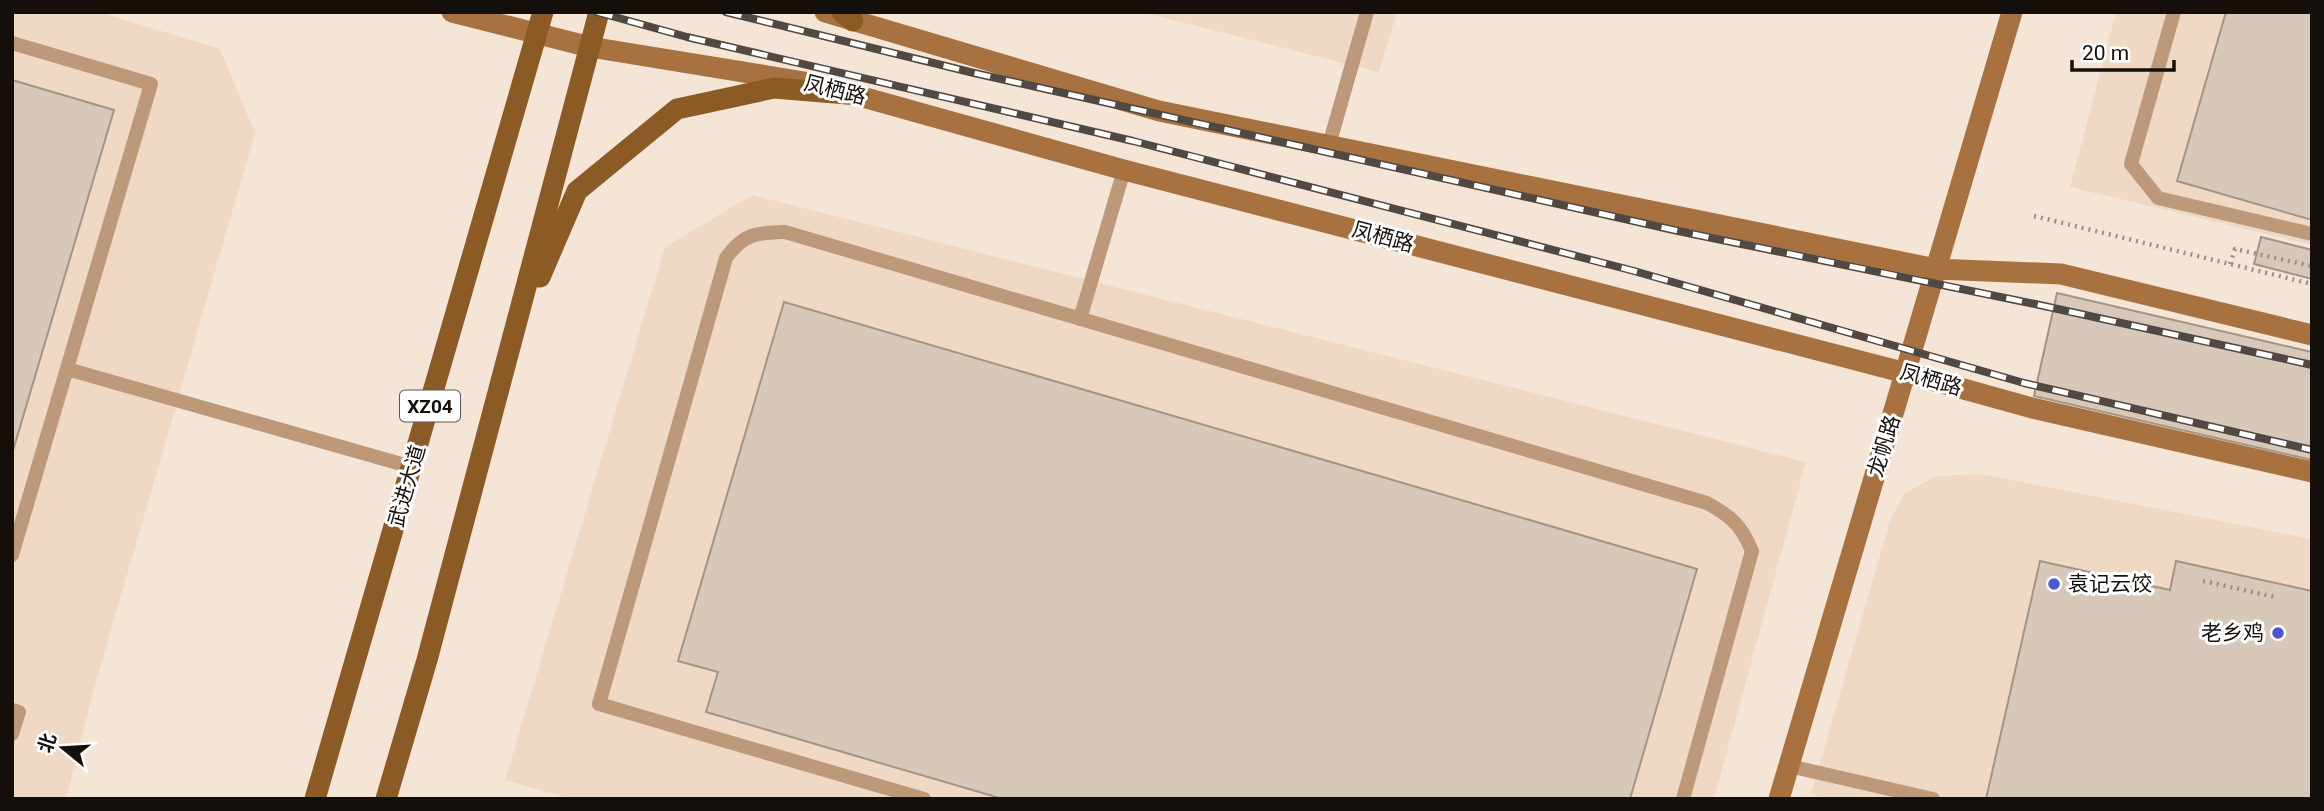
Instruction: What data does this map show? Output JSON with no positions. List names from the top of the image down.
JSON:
{
  "streets": {
    "main road": [
      "凤栖路",
      "XZ04",
      "龙帆路",
      "武进大道"
    ]
  },
  "crossings": [
    ["凤栖路", "XZ04"],
    ["凤栖路", "龙帆路"],
    ["凤栖路", "武进大道"]
  ],
  "places": ["袁记云饺", "老乡鸡"],
  "scale_bar": "20 m",
  "north": "left"
}
